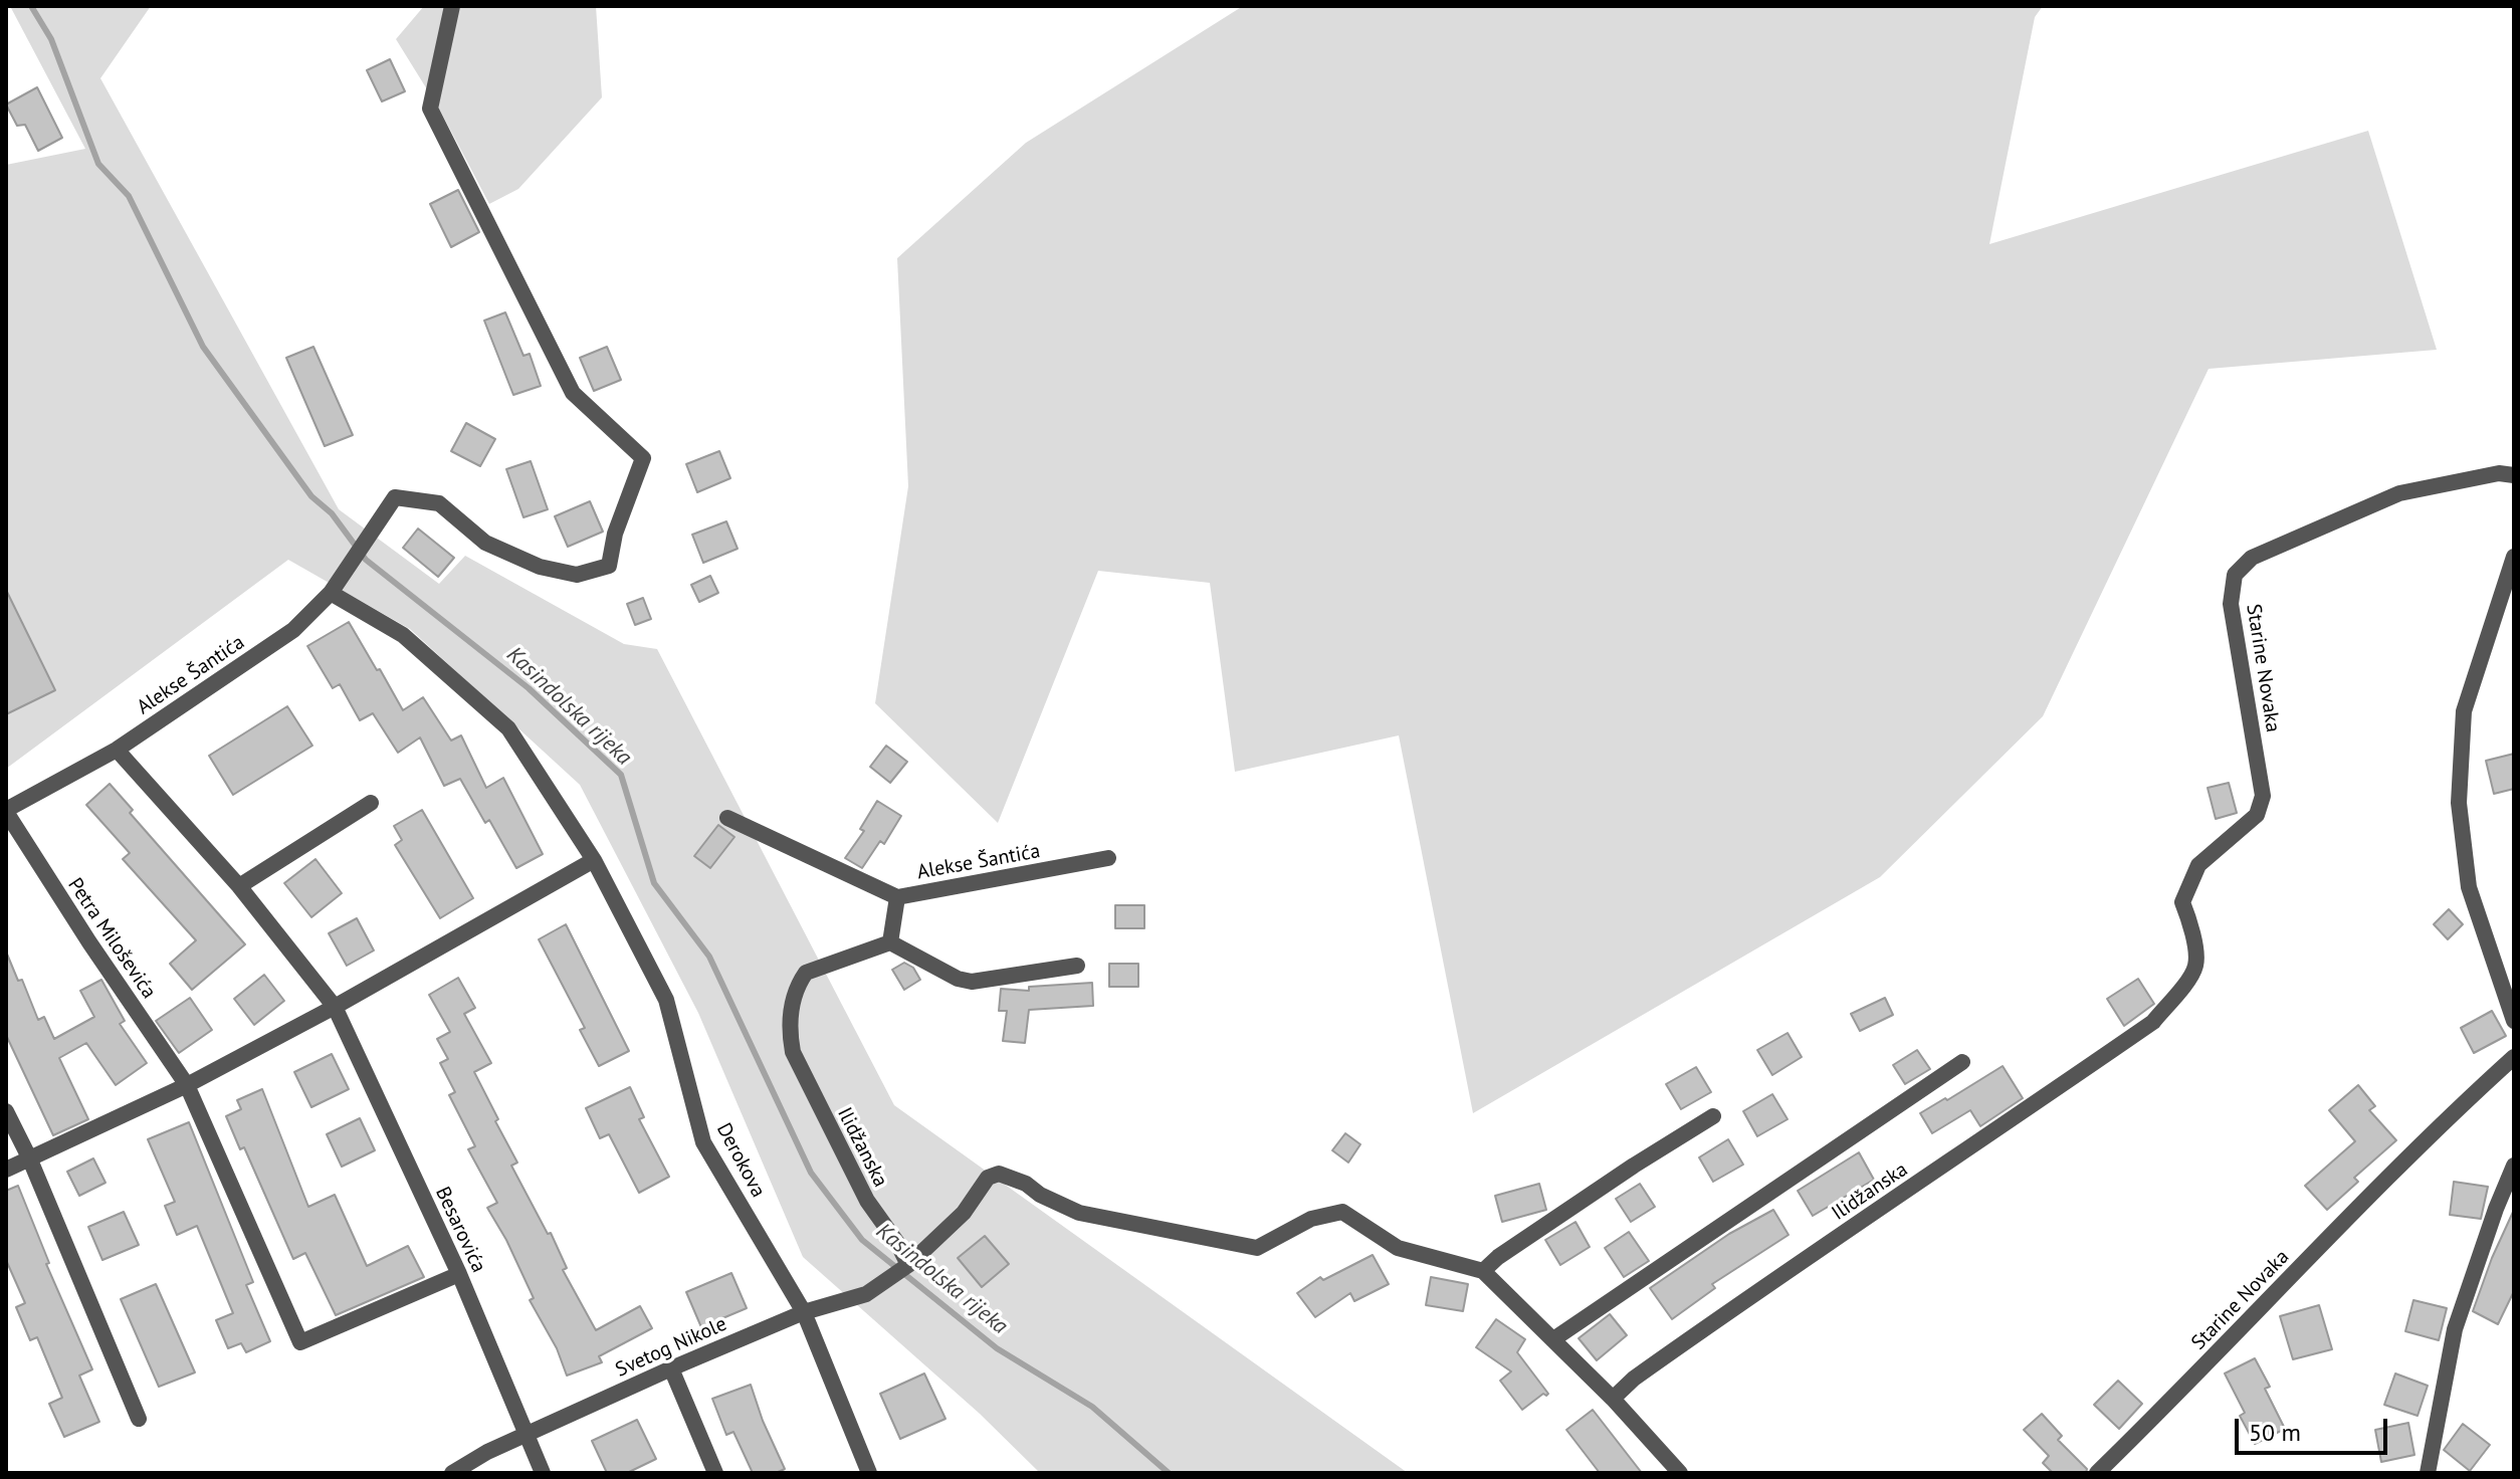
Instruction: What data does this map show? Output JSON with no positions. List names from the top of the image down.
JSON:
{
  "streets": {
    "street": [
      "Starine Novaka",
      "Alekse Šantića",
      "Petra Miloševića",
      "Ilidžanska",
      "Derokova",
      "Besarovića",
      "Svetog Nikole"
    ]
  },
  "crossings": [
    ["Starine Novaka", "Ilidžanska"],
    ["Alekse Šantića", "Petra Miloševića"],
    ["Alekse Šantića", "Derokova"],
    ["Alekse Šantića", "Besarovića"],
    ["Petra Miloševića", "Besarovića"],
    ["Ilidžanska", "Svetog Nikole"],
    ["Derokova", "Svetog Nikole"],
    ["Besarovića", "Svetog Nikole"]
  ],
  "water": ["Kasindolska rijeka"],
  "scale_bar": "50 m"
}
